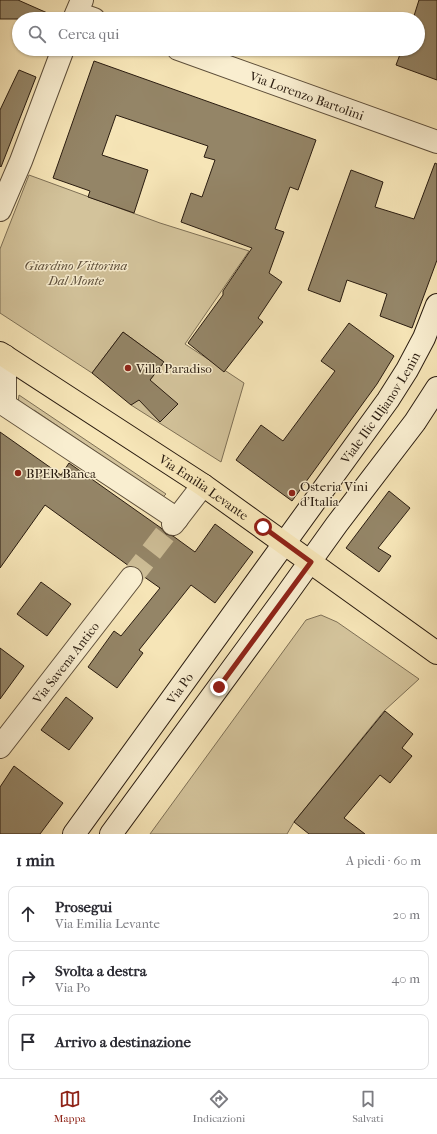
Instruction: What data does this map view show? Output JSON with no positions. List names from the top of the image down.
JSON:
{
  "streets": {
    "main road": [
      "Via Lorenzo Bartolini",
      "Viale Ilic Uljanov Lenin",
      "Via Emilia Levante",
      "Via Savena Antico",
      "Via Po"
    ]
  },
  "crossings": [
    ["Viale Ilic Uljanov Lenin", "Via Emilia Levante"],
    ["Viale Ilic Uljanov Lenin", "Via Po"],
    ["Via Emilia Levante", "Via Po"]
  ],
  "parks": ["Giardino Vittorina Dal Monte"],
  "places": ["Villa Paradiso", "BPER Banca", "Osteria Vini d'Italia"],
  "page": {
    "search": "Cerca qui",
    "heading": ["1 min", "A piedi · 60 m"],
    "list": [
      ["Prosegui", "Via Emilia Levante", "20 m"],
      ["Svolta a destra", "Via Po", "40 m"],
      "Arrivo a destinazione"
    ],
    "nav": ["Mappa", "Indicazioni", "Salvati"]
  }
}
